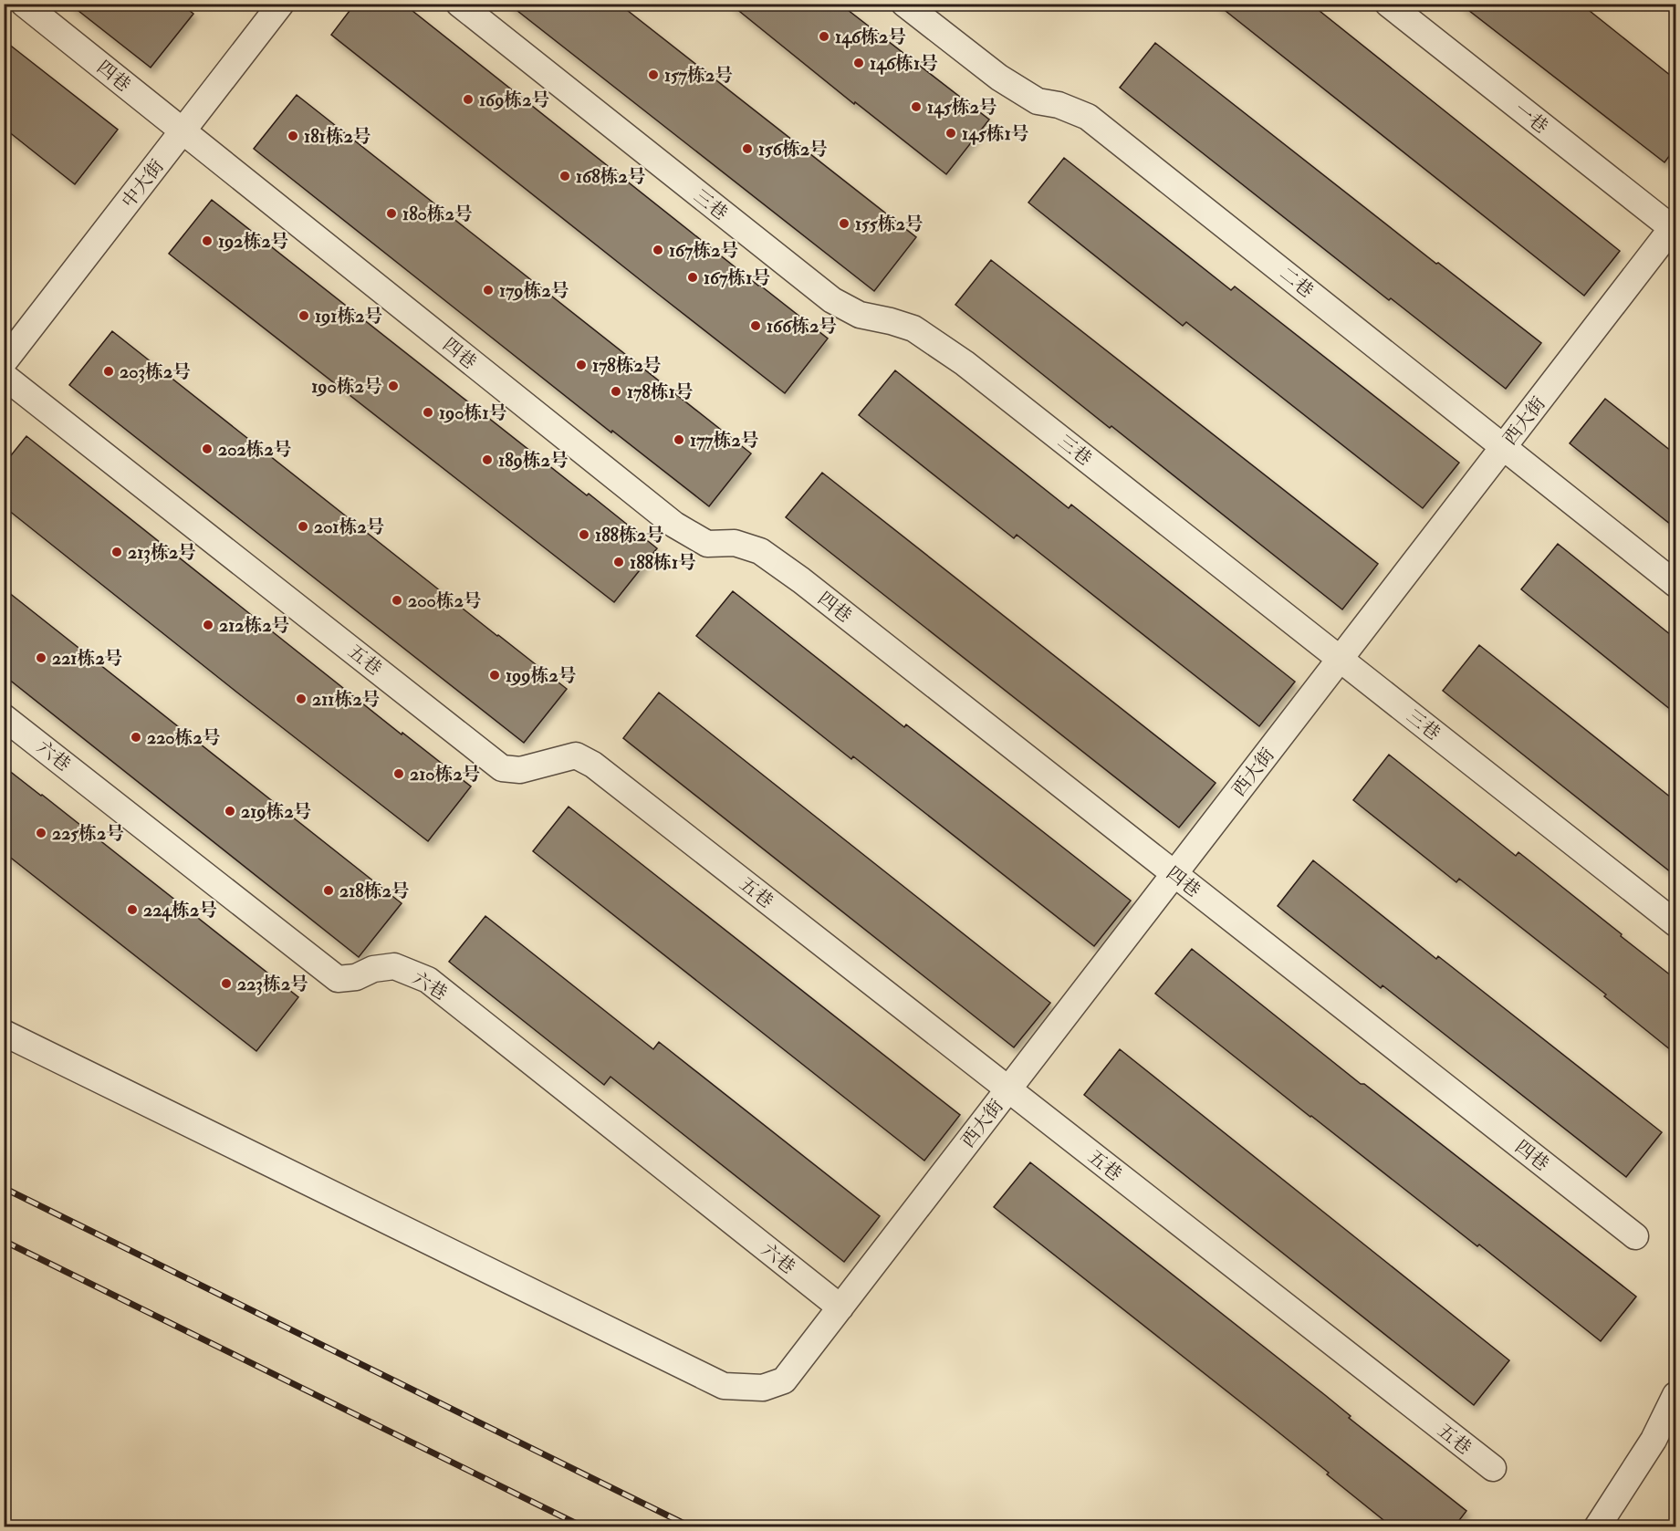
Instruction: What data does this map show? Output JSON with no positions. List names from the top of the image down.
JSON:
{
  "streets": {
    "street": [
      "四巷",
      "一巷",
      "中大街",
      "三巷",
      "二巷",
      "西大街",
      "五巷",
      "六巷"
    ]
  },
  "crossings": [
    ["四巷", "中大街"],
    ["四巷", "西大街"],
    ["一巷", "西大街"],
    ["三巷", "西大街"],
    ["二巷", "西大街"],
    ["西大街", "五巷"],
    ["西大街", "六巷"]
  ],
  "places": [
    "146栋2号",
    "146栋1号",
    "157栋2号",
    "169栋2号",
    "145栋2号",
    "145栋1号",
    "181栋2号",
    "156栋2号",
    "168栋2号",
    "180栋2号",
    "155栋2号",
    "192栋2号",
    "167栋2号",
    "167栋1号",
    "179栋2号",
    "191栋2号",
    "166栋2号",
    "178栋2号",
    "203栋2号",
    "190栋2号",
    "178栋1号",
    "190栋1号",
    "177栋2号",
    "202栋2号",
    "189栋2号",
    "201栋2号",
    "188栋2号",
    "213栋2号",
    "188栋1号",
    "200栋2号",
    "212栋2号",
    "221栋2号",
    "199栋2号",
    "211栋2号",
    "220栋2号",
    "210栋2号",
    "219栋2号",
    "225栋2号",
    "218栋2号",
    "224栋2号",
    "223栋2号"
  ]
}
